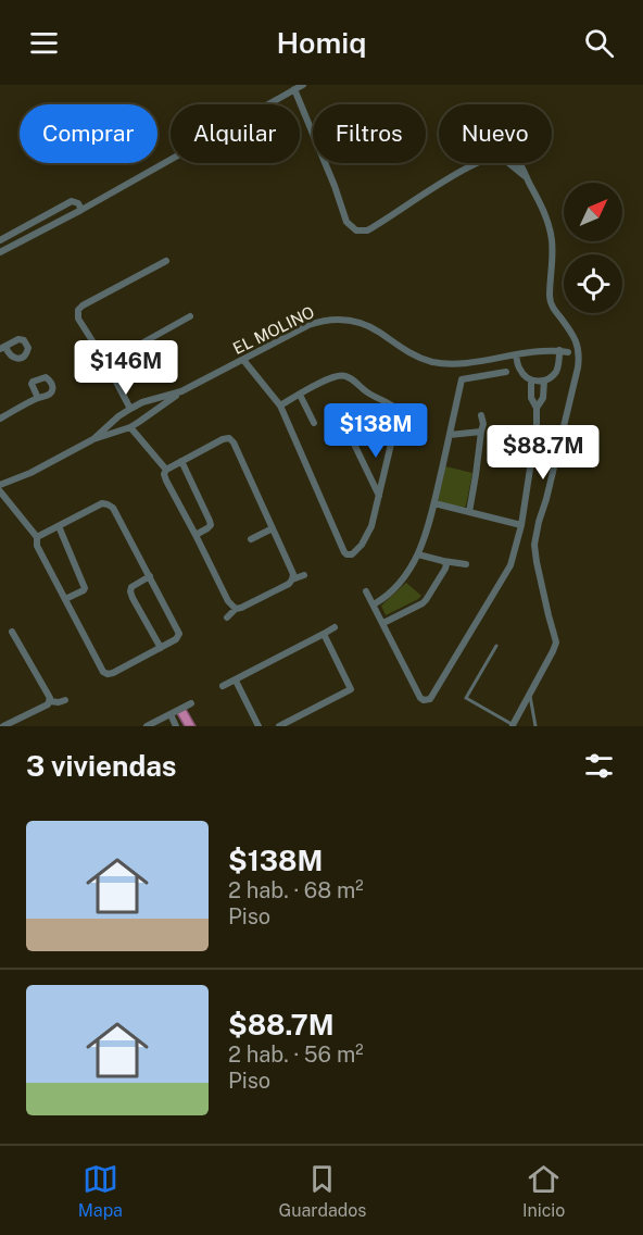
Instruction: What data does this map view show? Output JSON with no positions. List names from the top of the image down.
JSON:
{
  "streets": {
    "street": ["EL MOLINO"]
  },
  "north": "top right",
  "page": {
    "header": "Homiq",
    "chip": [
      "Comprar",
      "Alquilar",
      "Filtros",
      "Nuevo"
    ],
    "price": ["$146M", "$138M", "$88.7M"],
    "heading": "3 viviendas",
    "list": [
      {
        "name": "$138M",
        "note": "2 hab. · 68 m² · Piso"
      },
      {
        "name": "$88.7M",
        "note": "2 hab. · 56 m² · Piso"
      }
    ],
    "tabs": ["Mapa", "Guardados", "Inicio"]
  }
}
